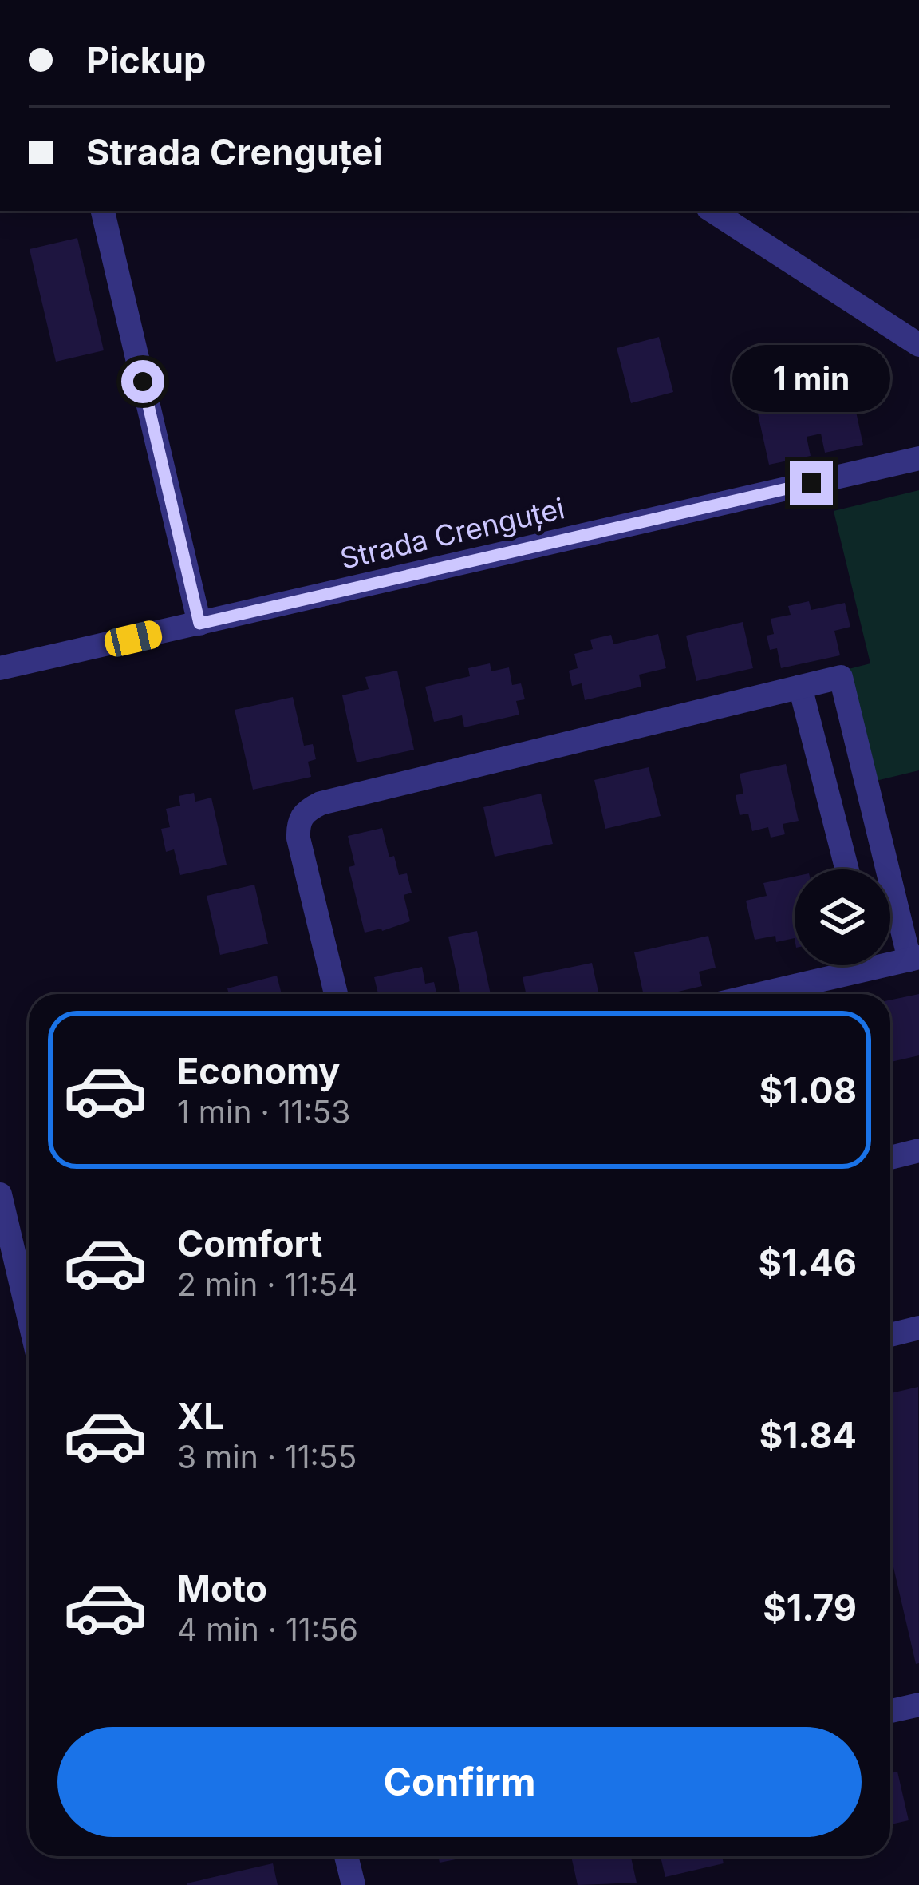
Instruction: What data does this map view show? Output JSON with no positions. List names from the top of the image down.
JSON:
{
  "streets": {
    "street": ["Strada Crenguței"]
  },
  "page": {
    "banner": ["Pickup", "Strada Crenguței"],
    "bubble": "1 min",
    "list": [
      {
        "name": "Economy",
        "note": "1 min · 11:53",
        "value": "$1.08"
      },
      {
        "name": "Comfort",
        "note": "2 min · 11:54",
        "value": "$1.46"
      },
      {
        "name": "XL",
        "note": "3 min · 11:55",
        "value": "$1.84"
      },
      {
        "name": "Moto",
        "note": "4 min · 11:56",
        "value": "$1.79"
      }
    ],
    "buttons": "Confirm"
  }
}
